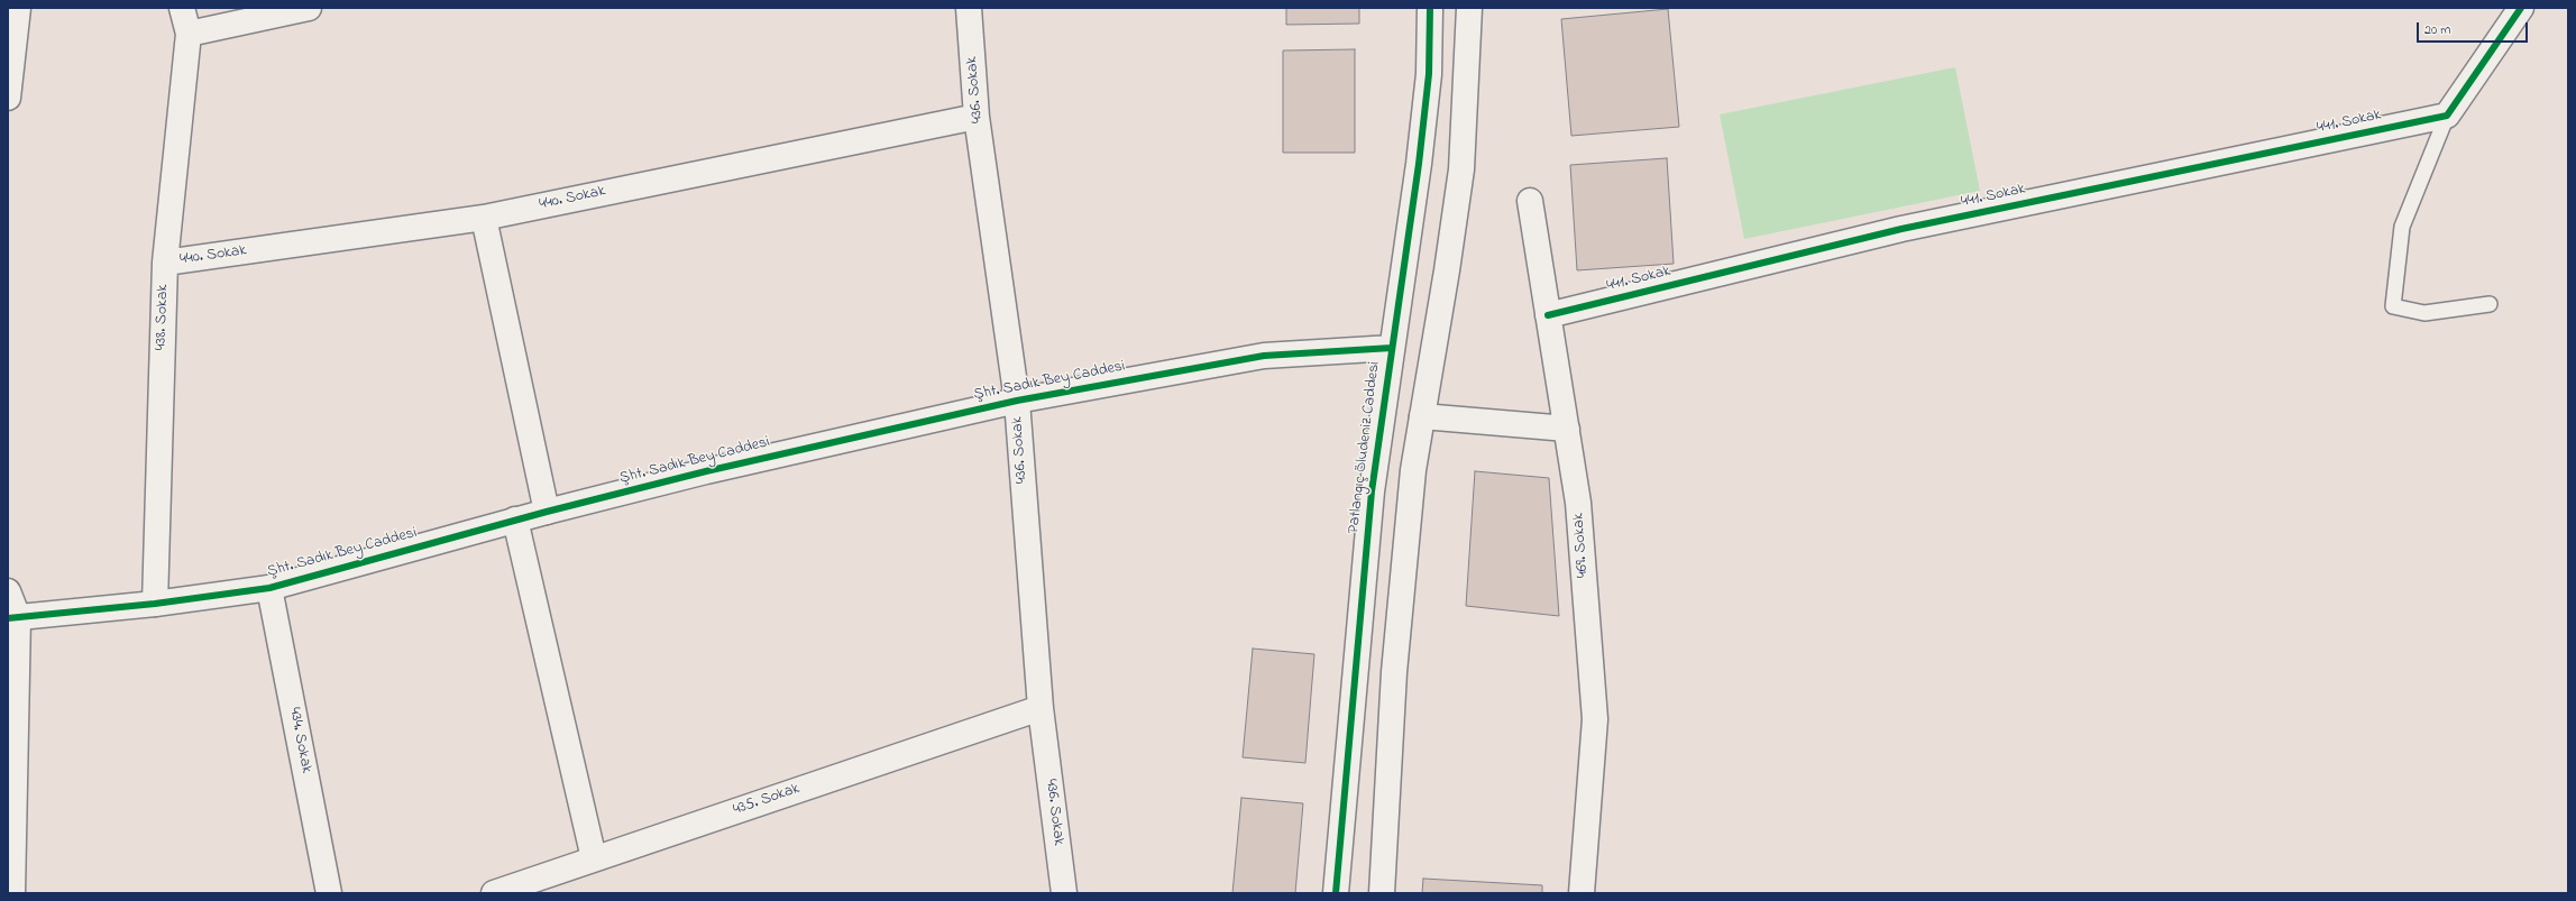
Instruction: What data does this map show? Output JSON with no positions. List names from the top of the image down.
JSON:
{
  "streets": {
    "street": [
      "436. Sokak",
      "441. Sokak",
      "440. Sokak",
      "438. Sokak",
      "Şht. Sadık Bey Caddesi",
      "Patlangıç Öludeniz Caddesi",
      "469. Sokak",
      "434. Sokak",
      "435. Sokak"
    ]
  },
  "crossings": [
    ["436. Sokak", "440. Sokak"],
    ["436. Sokak", "Şht. Sadık Bey Caddesi"],
    ["436. Sokak", "435. Sokak"],
    ["441. Sokak", "469. Sokak"],
    ["440. Sokak", "438. Sokak"],
    ["438. Sokak", "Şht. Sadık Bey Caddesi"],
    ["Şht. Sadık Bey Caddesi", "Patlangıç Öludeniz Caddesi"],
    ["Şht. Sadık Bey Caddesi", "434. Sokak"]
  ],
  "scale_bar": "20 m"
}
